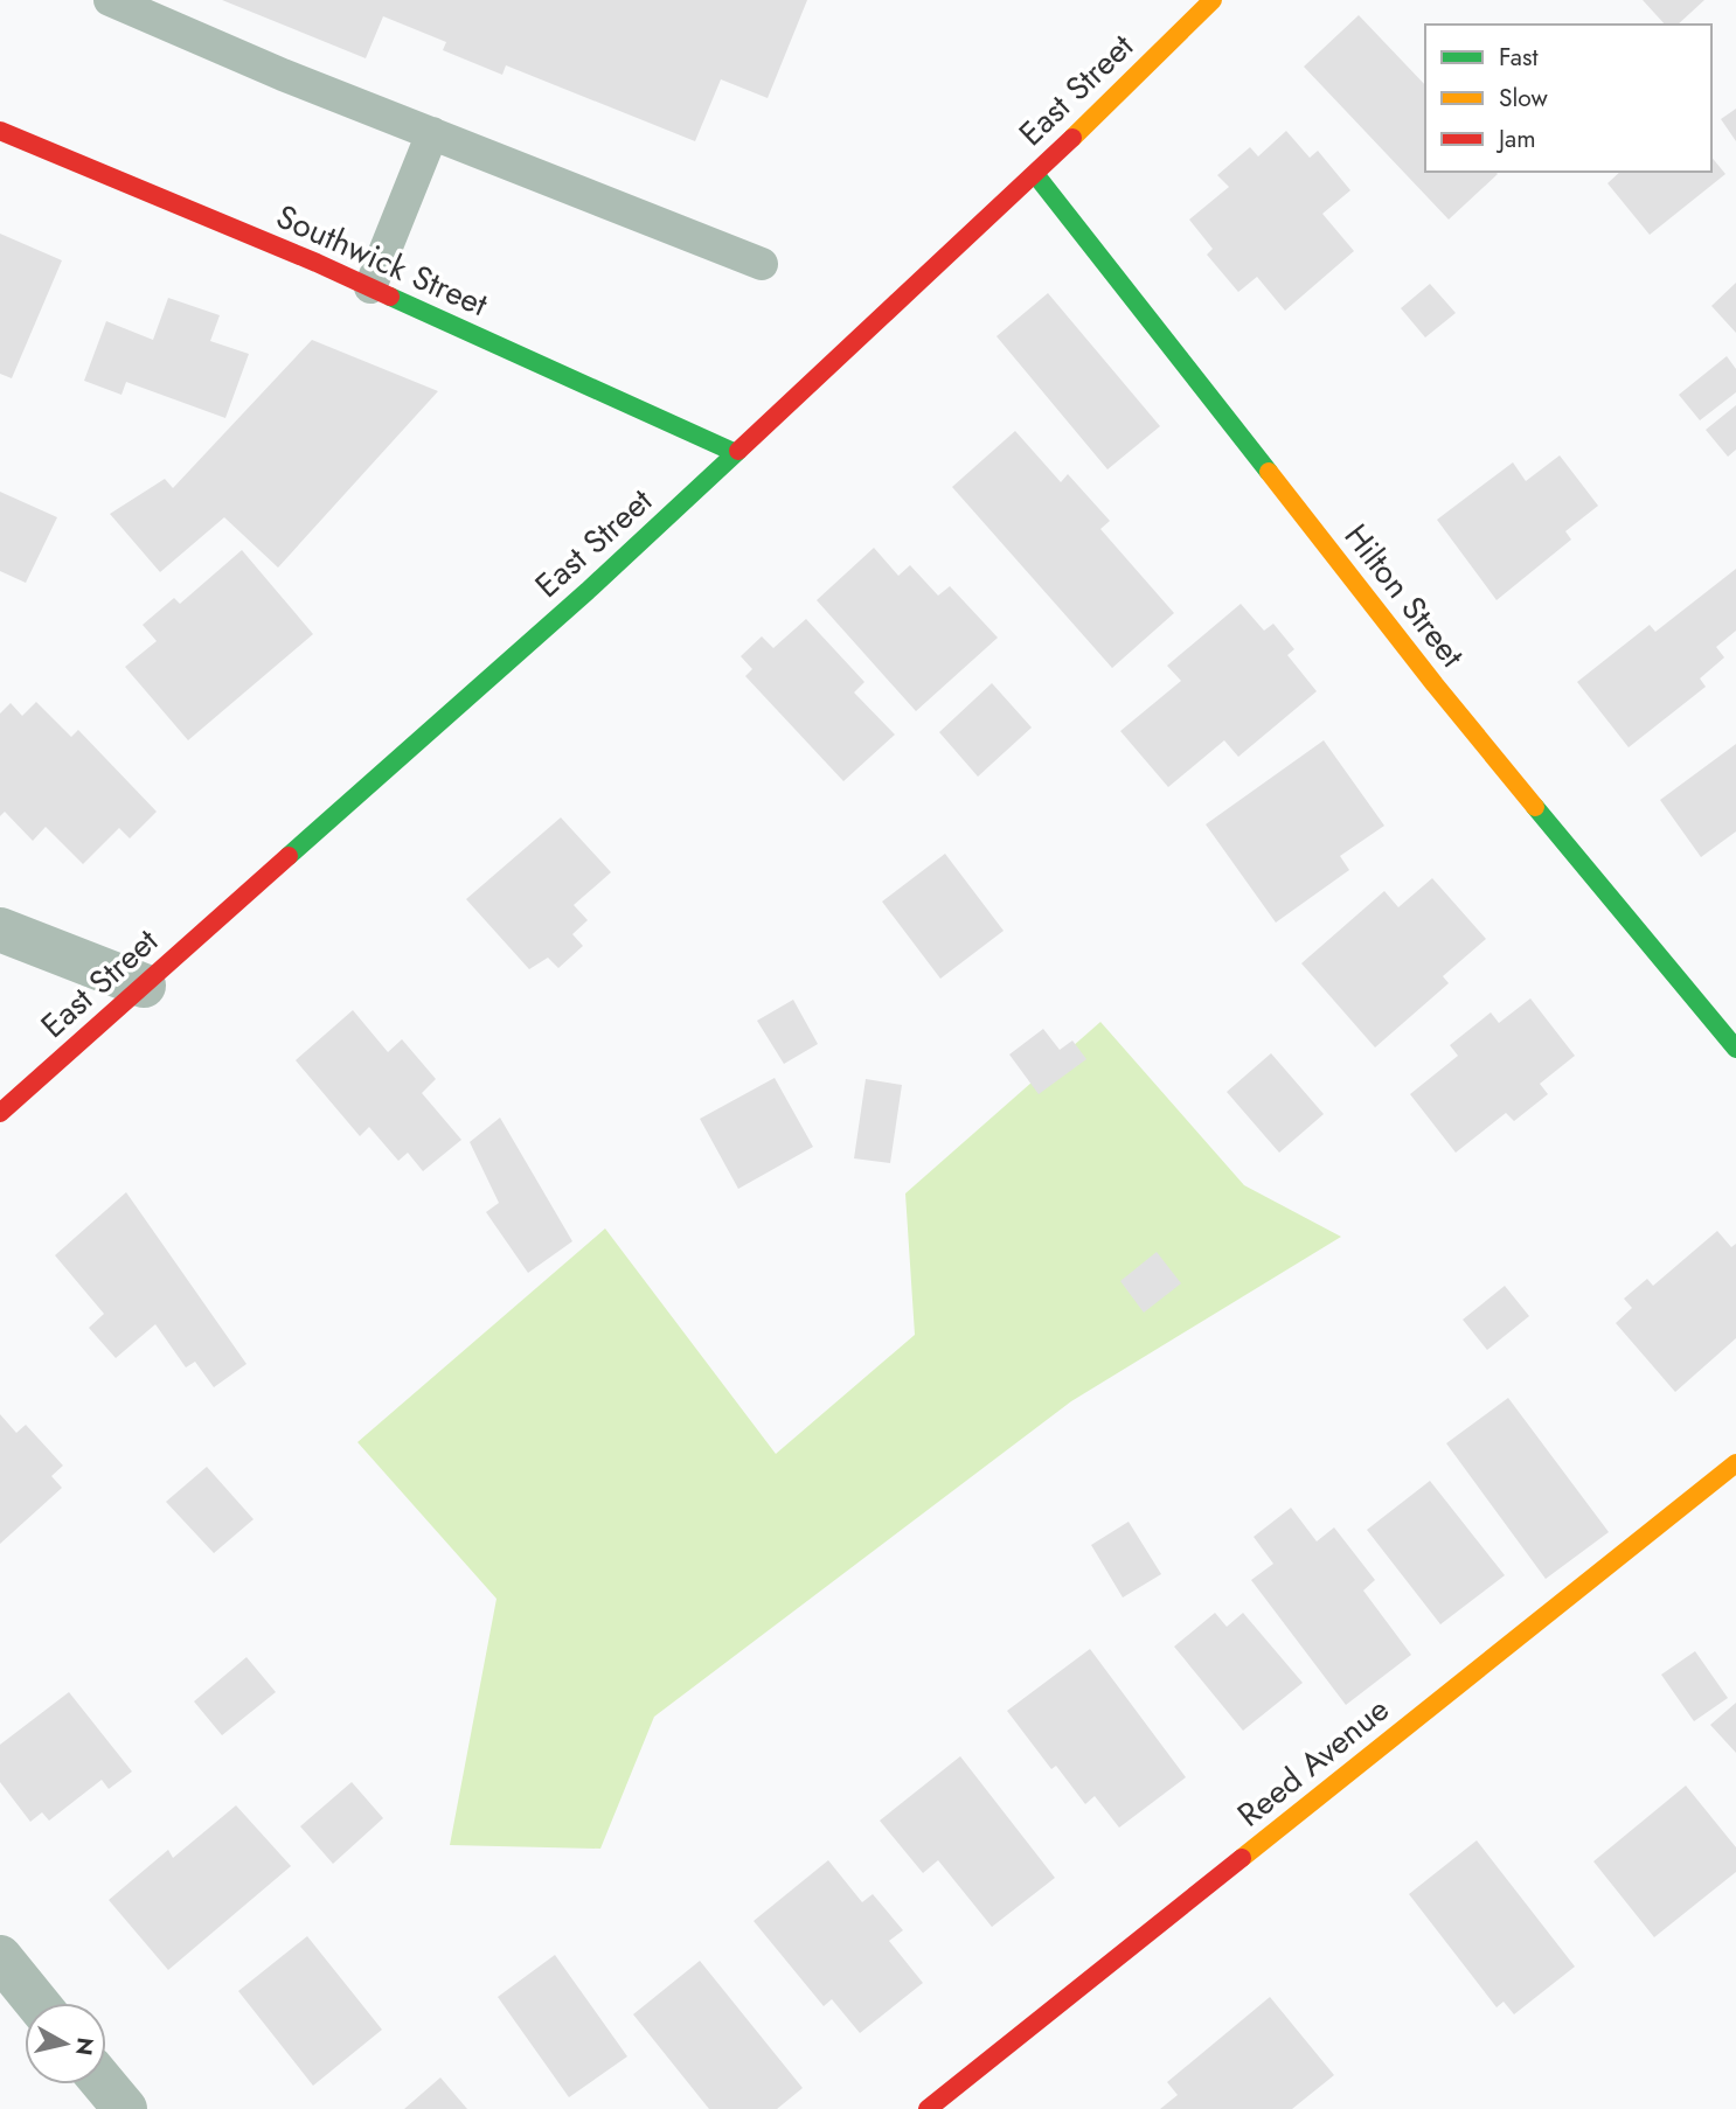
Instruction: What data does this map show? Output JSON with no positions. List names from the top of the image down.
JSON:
{
  "streets": {
    "street": [
      "East Street",
      "Southwick Street",
      "Hilton Street",
      "Reed Avenue"
    ]
  },
  "crossings": [
    ["East Street", "Southwick Street"],
    ["East Street", "Hilton Street"]
  ],
  "legend": ["Fast", "Slow", "Jam"],
  "north": "right"
}
